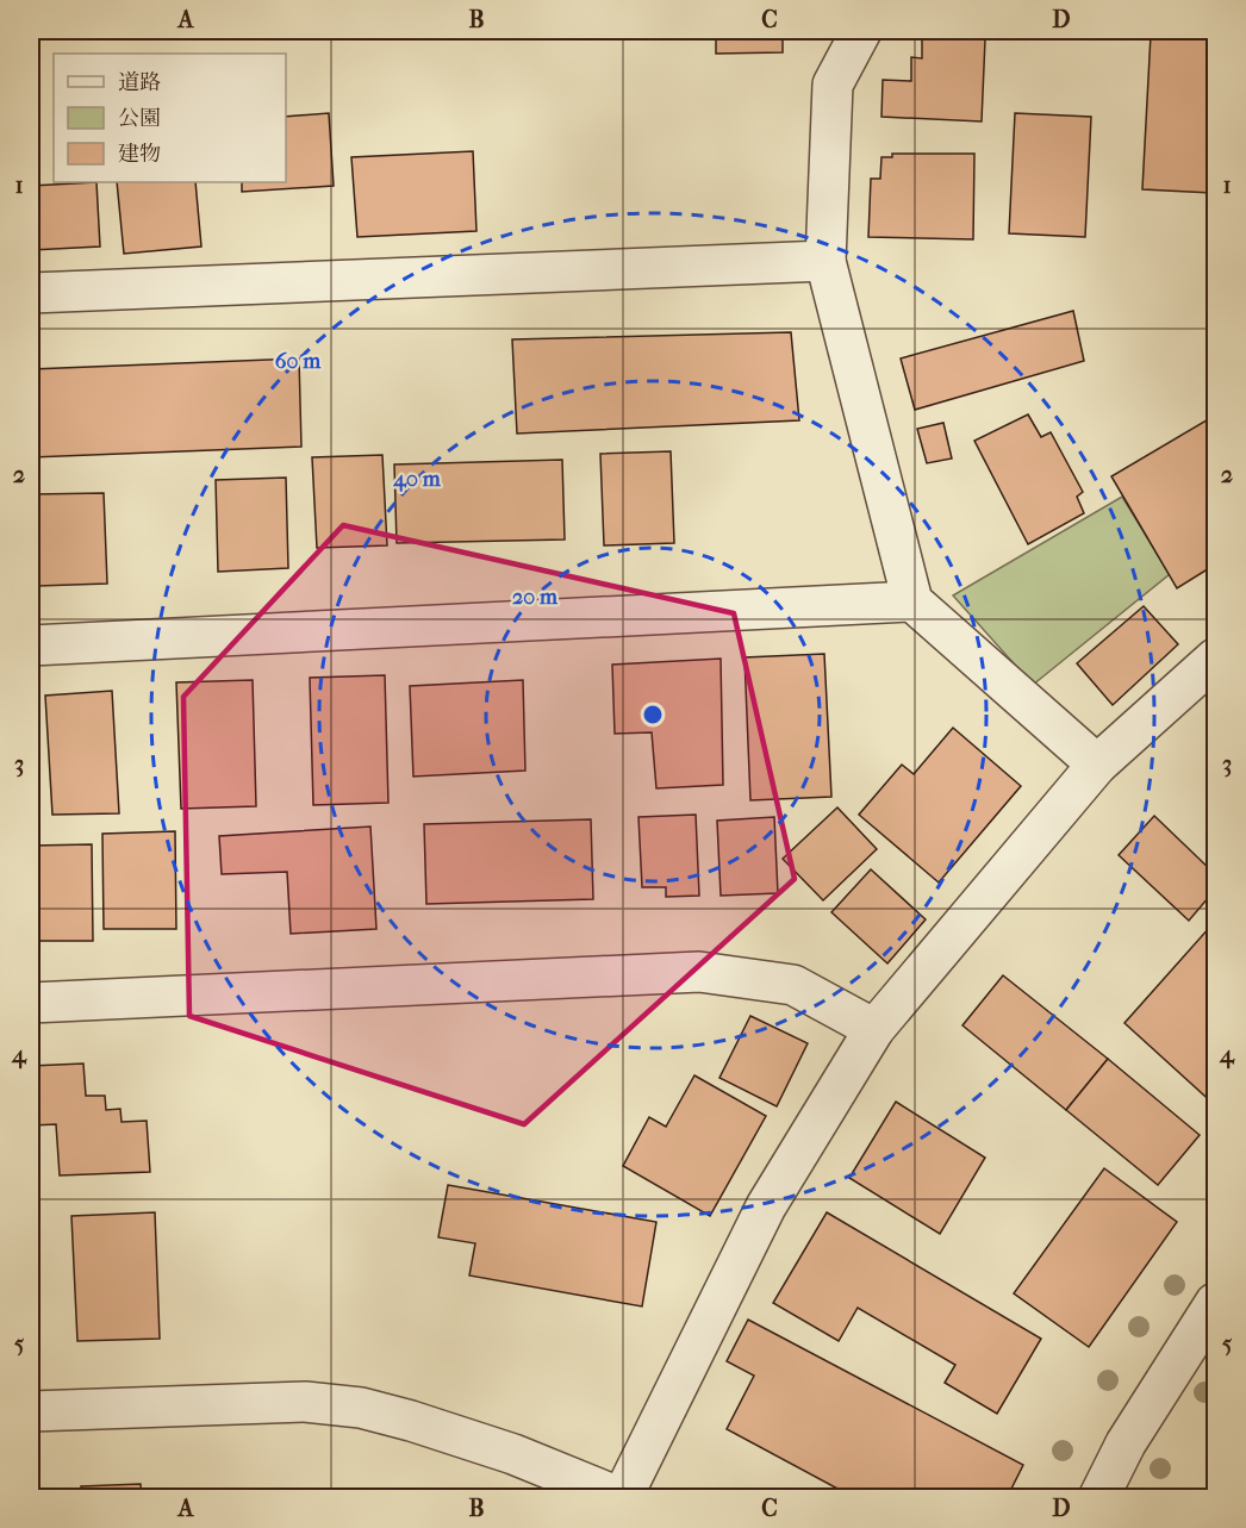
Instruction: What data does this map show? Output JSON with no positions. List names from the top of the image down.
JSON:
{
  "legend": ["道路", "公園", "建物"],
  "grid": {
    "columns": [
      "A",
      "B",
      "C",
      "D"
    ],
    "rows": [
      "1",
      "2",
      "3",
      "4",
      "5"
    ]
  },
  "rings": ["60 m", "40 m", "20 m"]
}
